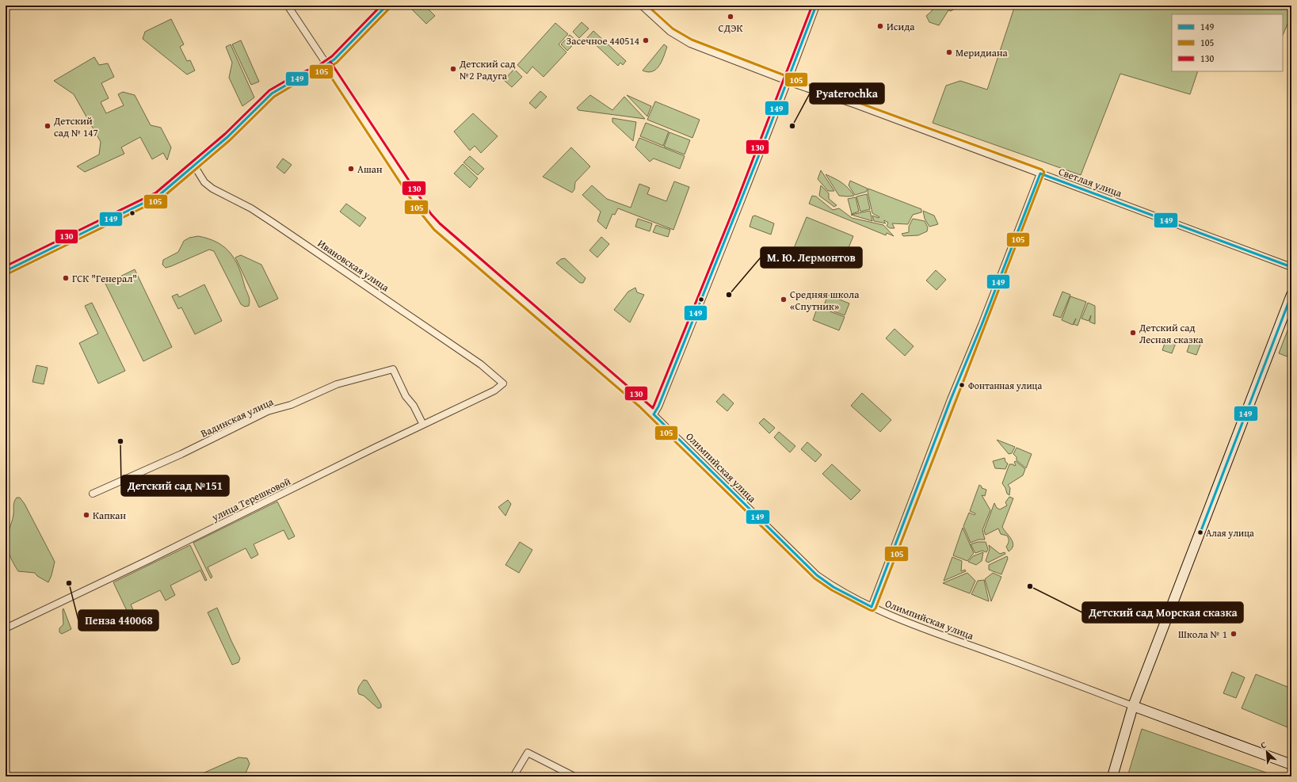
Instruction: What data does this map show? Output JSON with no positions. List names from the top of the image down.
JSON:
{
  "streets": {
    "street": [
      "Светлая улица",
      "Ивановская улица",
      "Вадинская улица",
      "Олимпийская улица",
      "улица Терешковой"
    ]
  },
  "crossings": [
    ["Ивановская улица", "улица Терешковой"],
    ["Вадинская улица", "улица Терешковой"]
  ],
  "places": [
    "СДЭК",
    "Исида",
    "Засечное 440514",
    "Меридиана",
    "Детский сад №2 Радуга",
    "Детский сад № 147",
    "Pyaterochka",
    "Ашан",
    "ГСК \"Генерал\"",
    "М. Ю. Лермонтов",
    "Средняя школа «Спутник»",
    "Детский сад Лесная сказка",
    "Фонтанная улица",
    "Детский сад №151",
    "Капкан",
    "Алая улица",
    "Пенза 440068",
    "Детский сад Морская сказка",
    "Школа № 1"
  ],
  "lines": ["transit line 149", "transit line 105", "transit line 130"],
  "legend": ["149", "105", "130"],
  "north": "top left"
}
